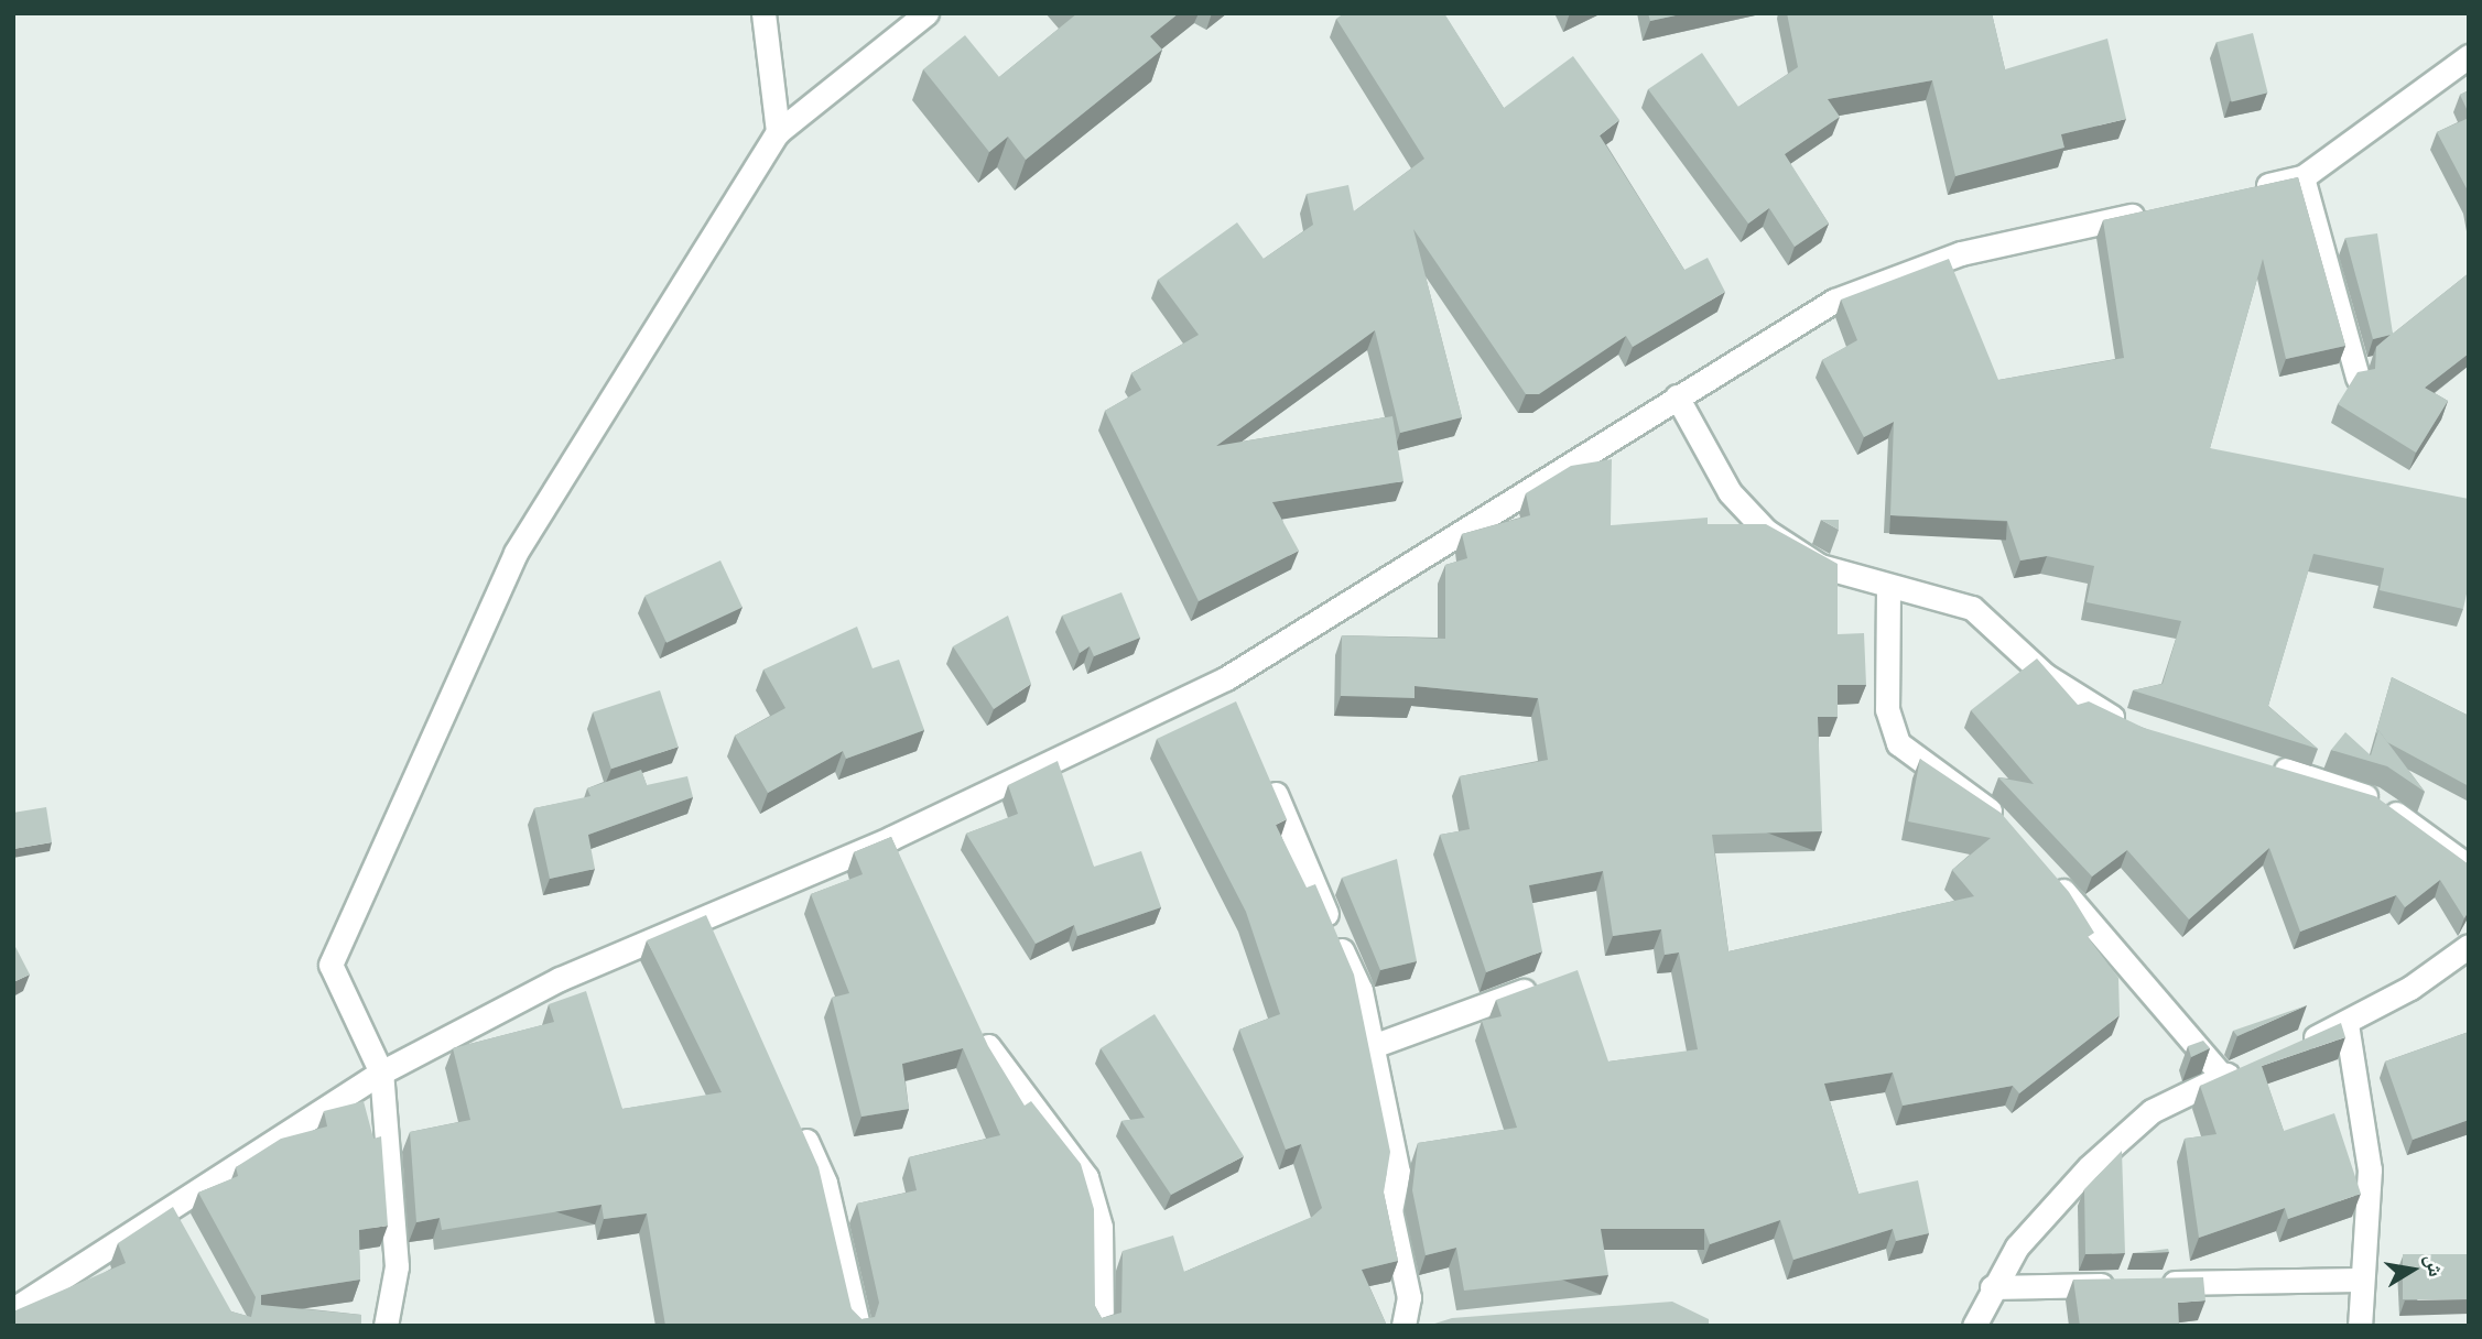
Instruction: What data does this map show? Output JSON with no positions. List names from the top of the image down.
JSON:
{
  "north": "right"
}
